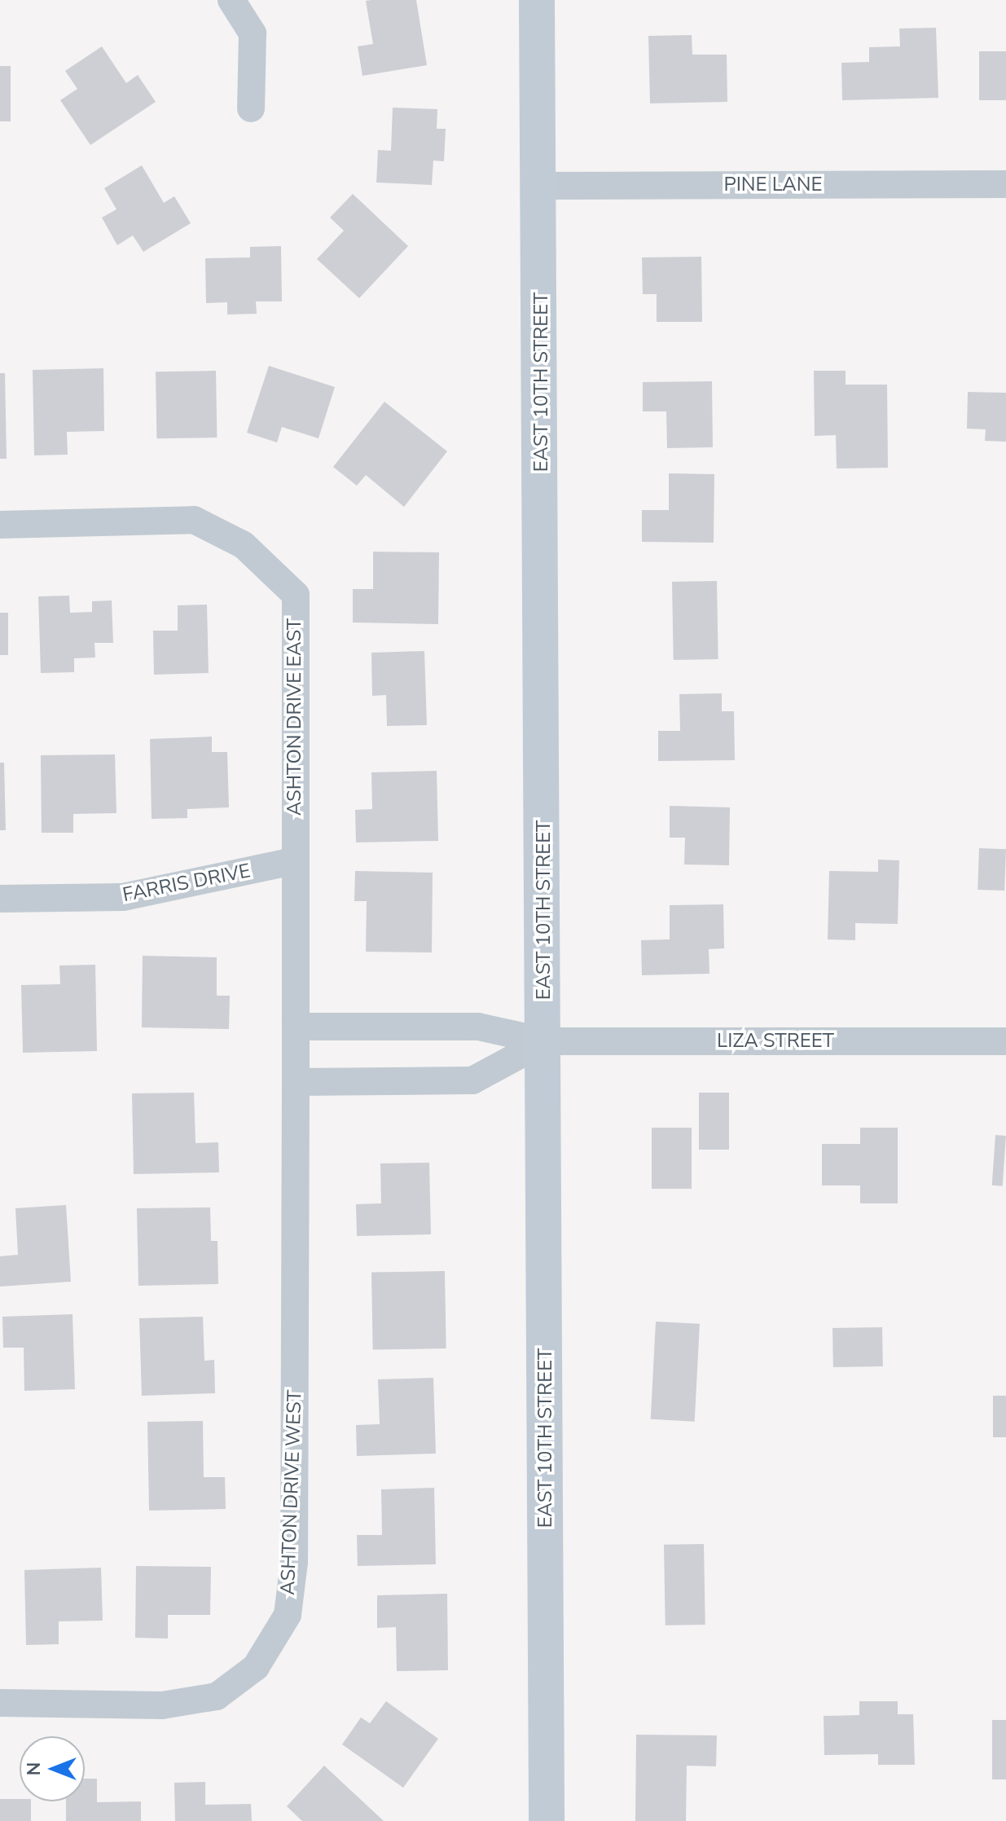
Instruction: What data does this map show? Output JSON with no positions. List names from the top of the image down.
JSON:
{
  "streets": {
    "street": [
      "PINE LANE",
      "EAST 10TH STREET",
      "ASHTON DRIVE EAST",
      "FARRIS DRIVE",
      "LIZA STREET",
      "ASHTON DRIVE WEST"
    ]
  },
  "crossings": [
    ["PINE LANE", "EAST 10TH STREET"],
    ["EAST 10TH STREET", "LIZA STREET"],
    ["ASHTON DRIVE EAST", "FARRIS DRIVE"],
    ["ASHTON DRIVE EAST", "LIZA STREET"],
    ["ASHTON DRIVE EAST", "ASHTON DRIVE WEST"]
  ],
  "north": "left"
}
